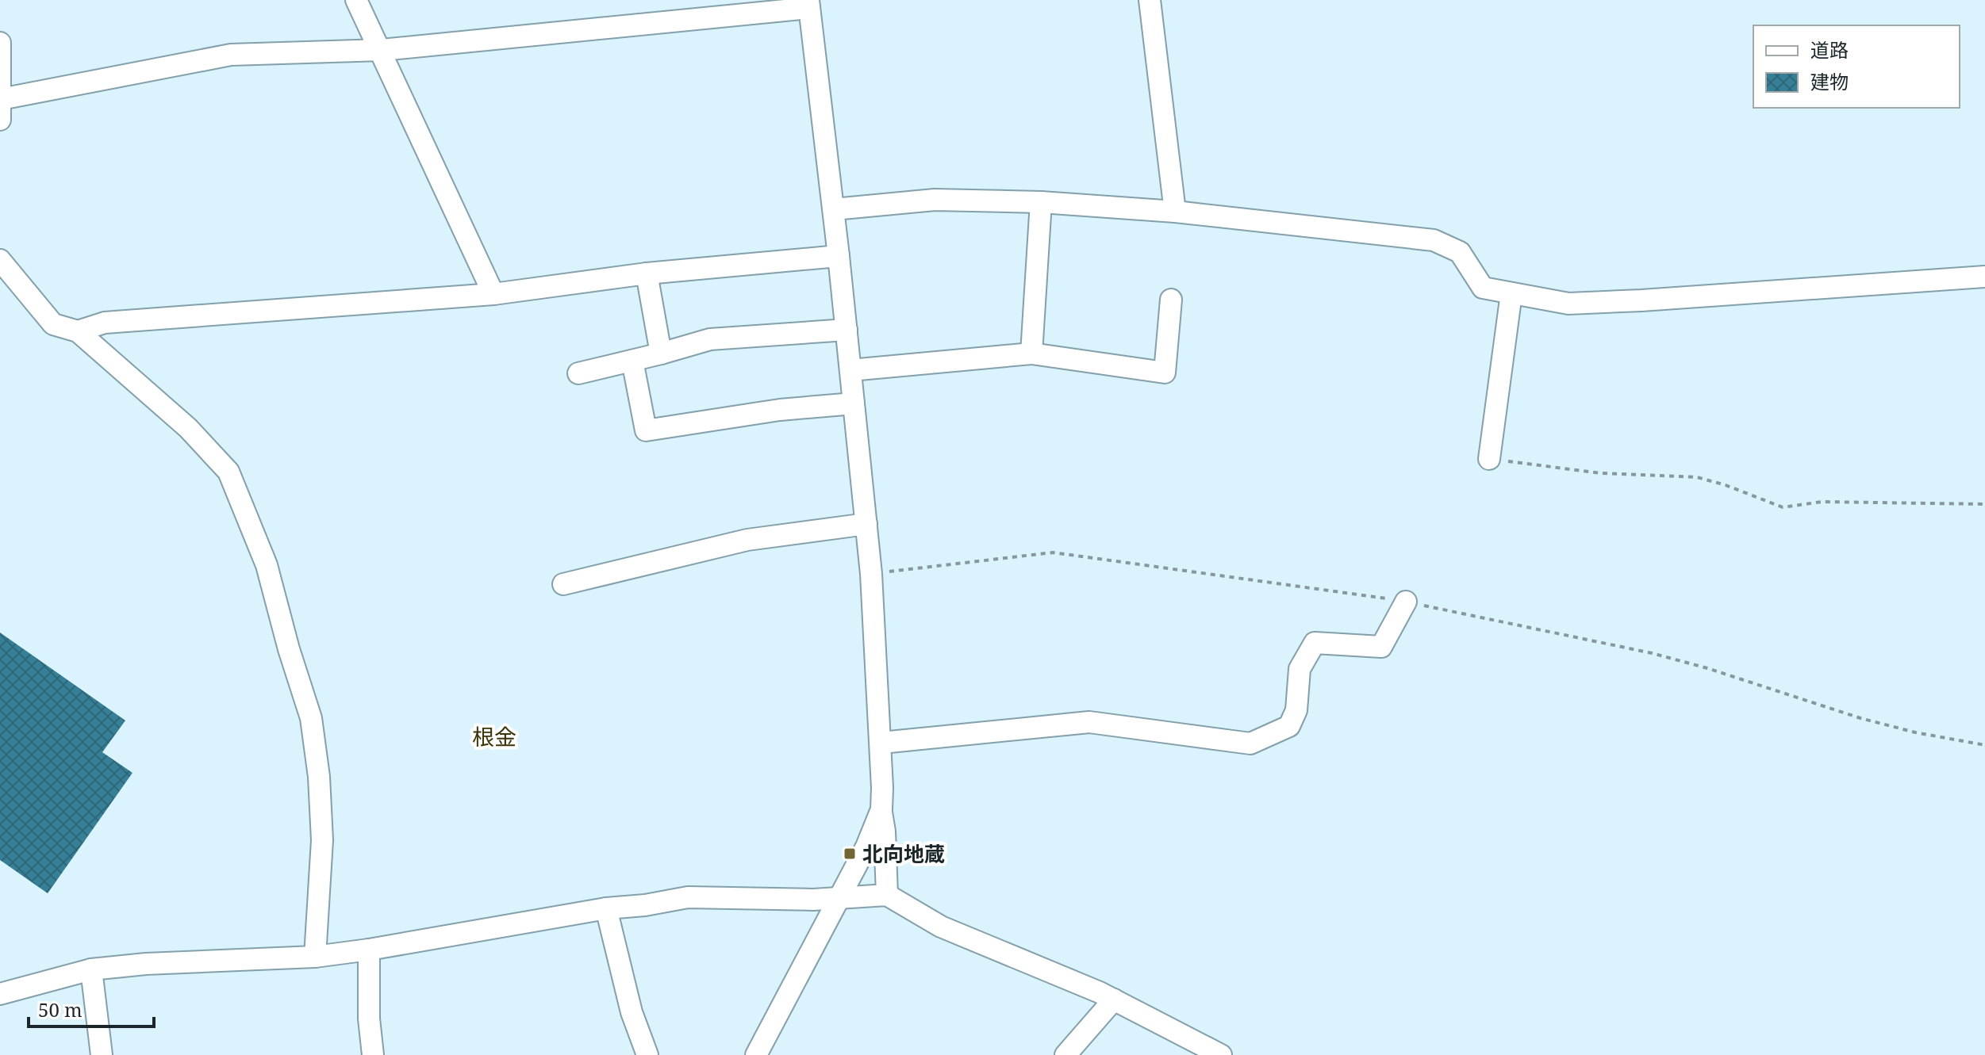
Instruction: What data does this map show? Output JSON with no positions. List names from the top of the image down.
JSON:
{
  "districts": ["根金"],
  "places": {
    "transit": ["北向地蔵"]
  },
  "legend": ["道路", "建物"],
  "scale_bar": "50 m"
}
